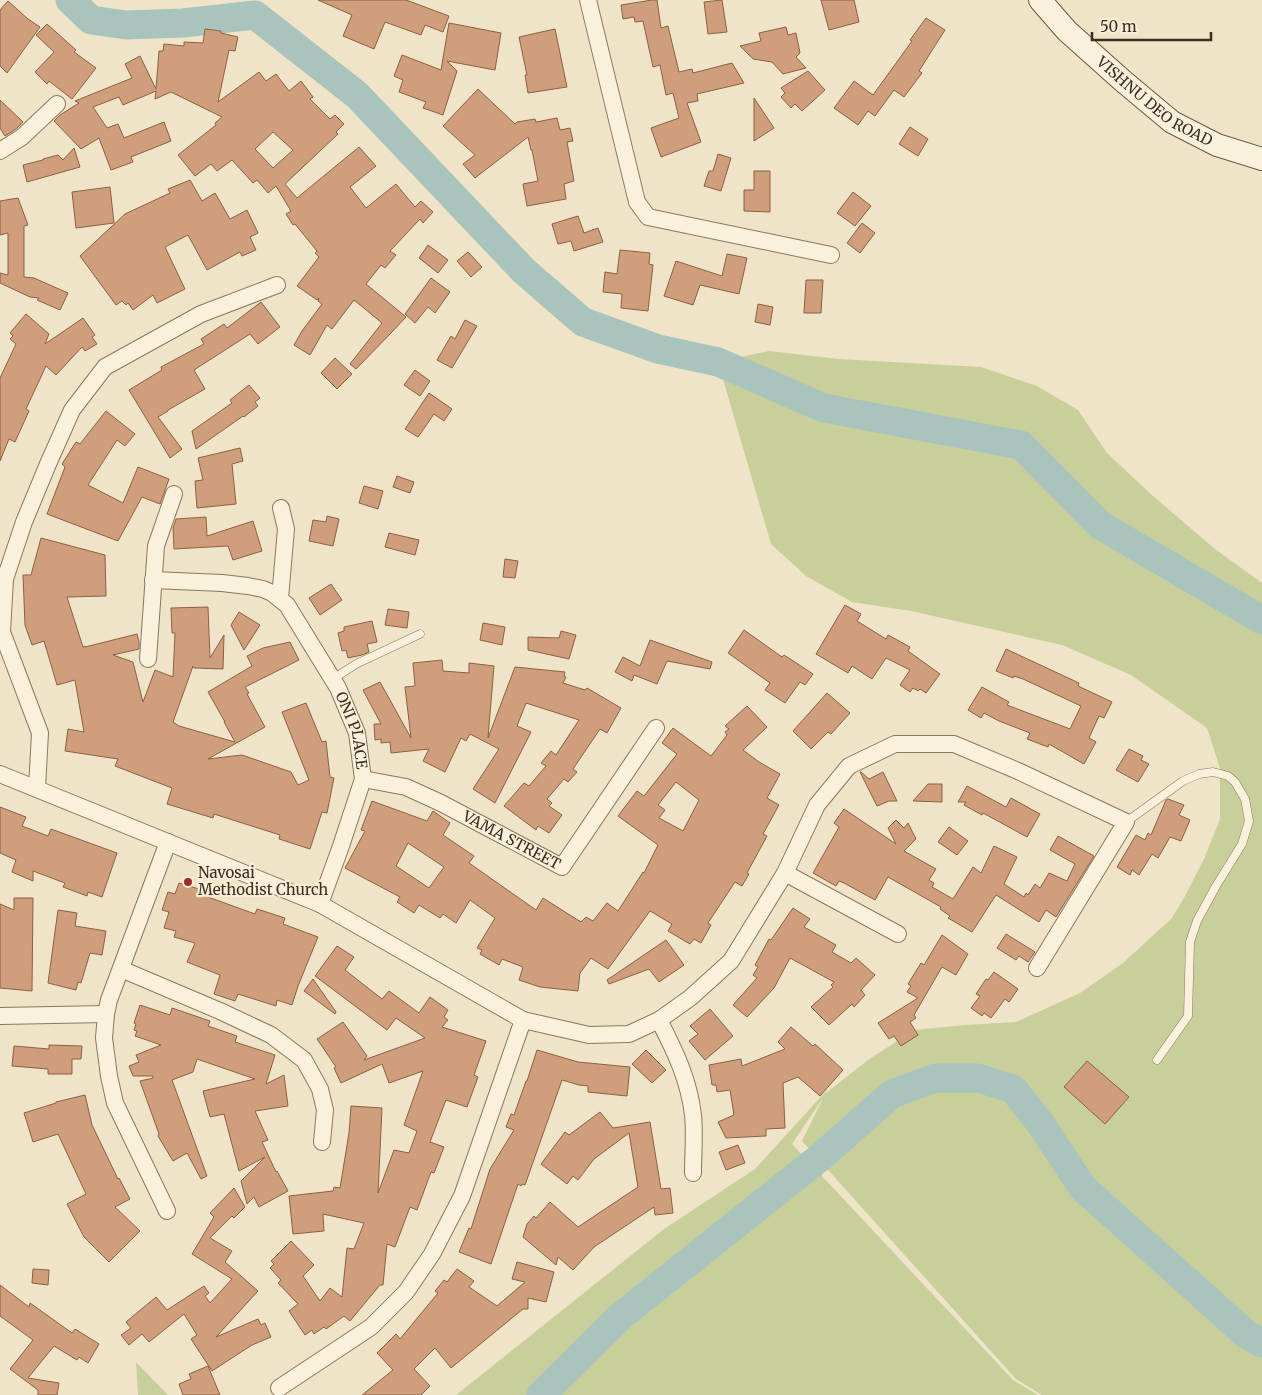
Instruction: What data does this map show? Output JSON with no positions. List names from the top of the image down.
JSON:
{
  "streets": {
    "street": ["VISHNU DEO ROAD", "ONI PLACE", "VAMA STREET"]
  },
  "crossings": [
    ["ONI PLACE", "VAMA STREET"]
  ],
  "places": ["Navosai Methodist Church"],
  "scale_bar": "50 m"
}
